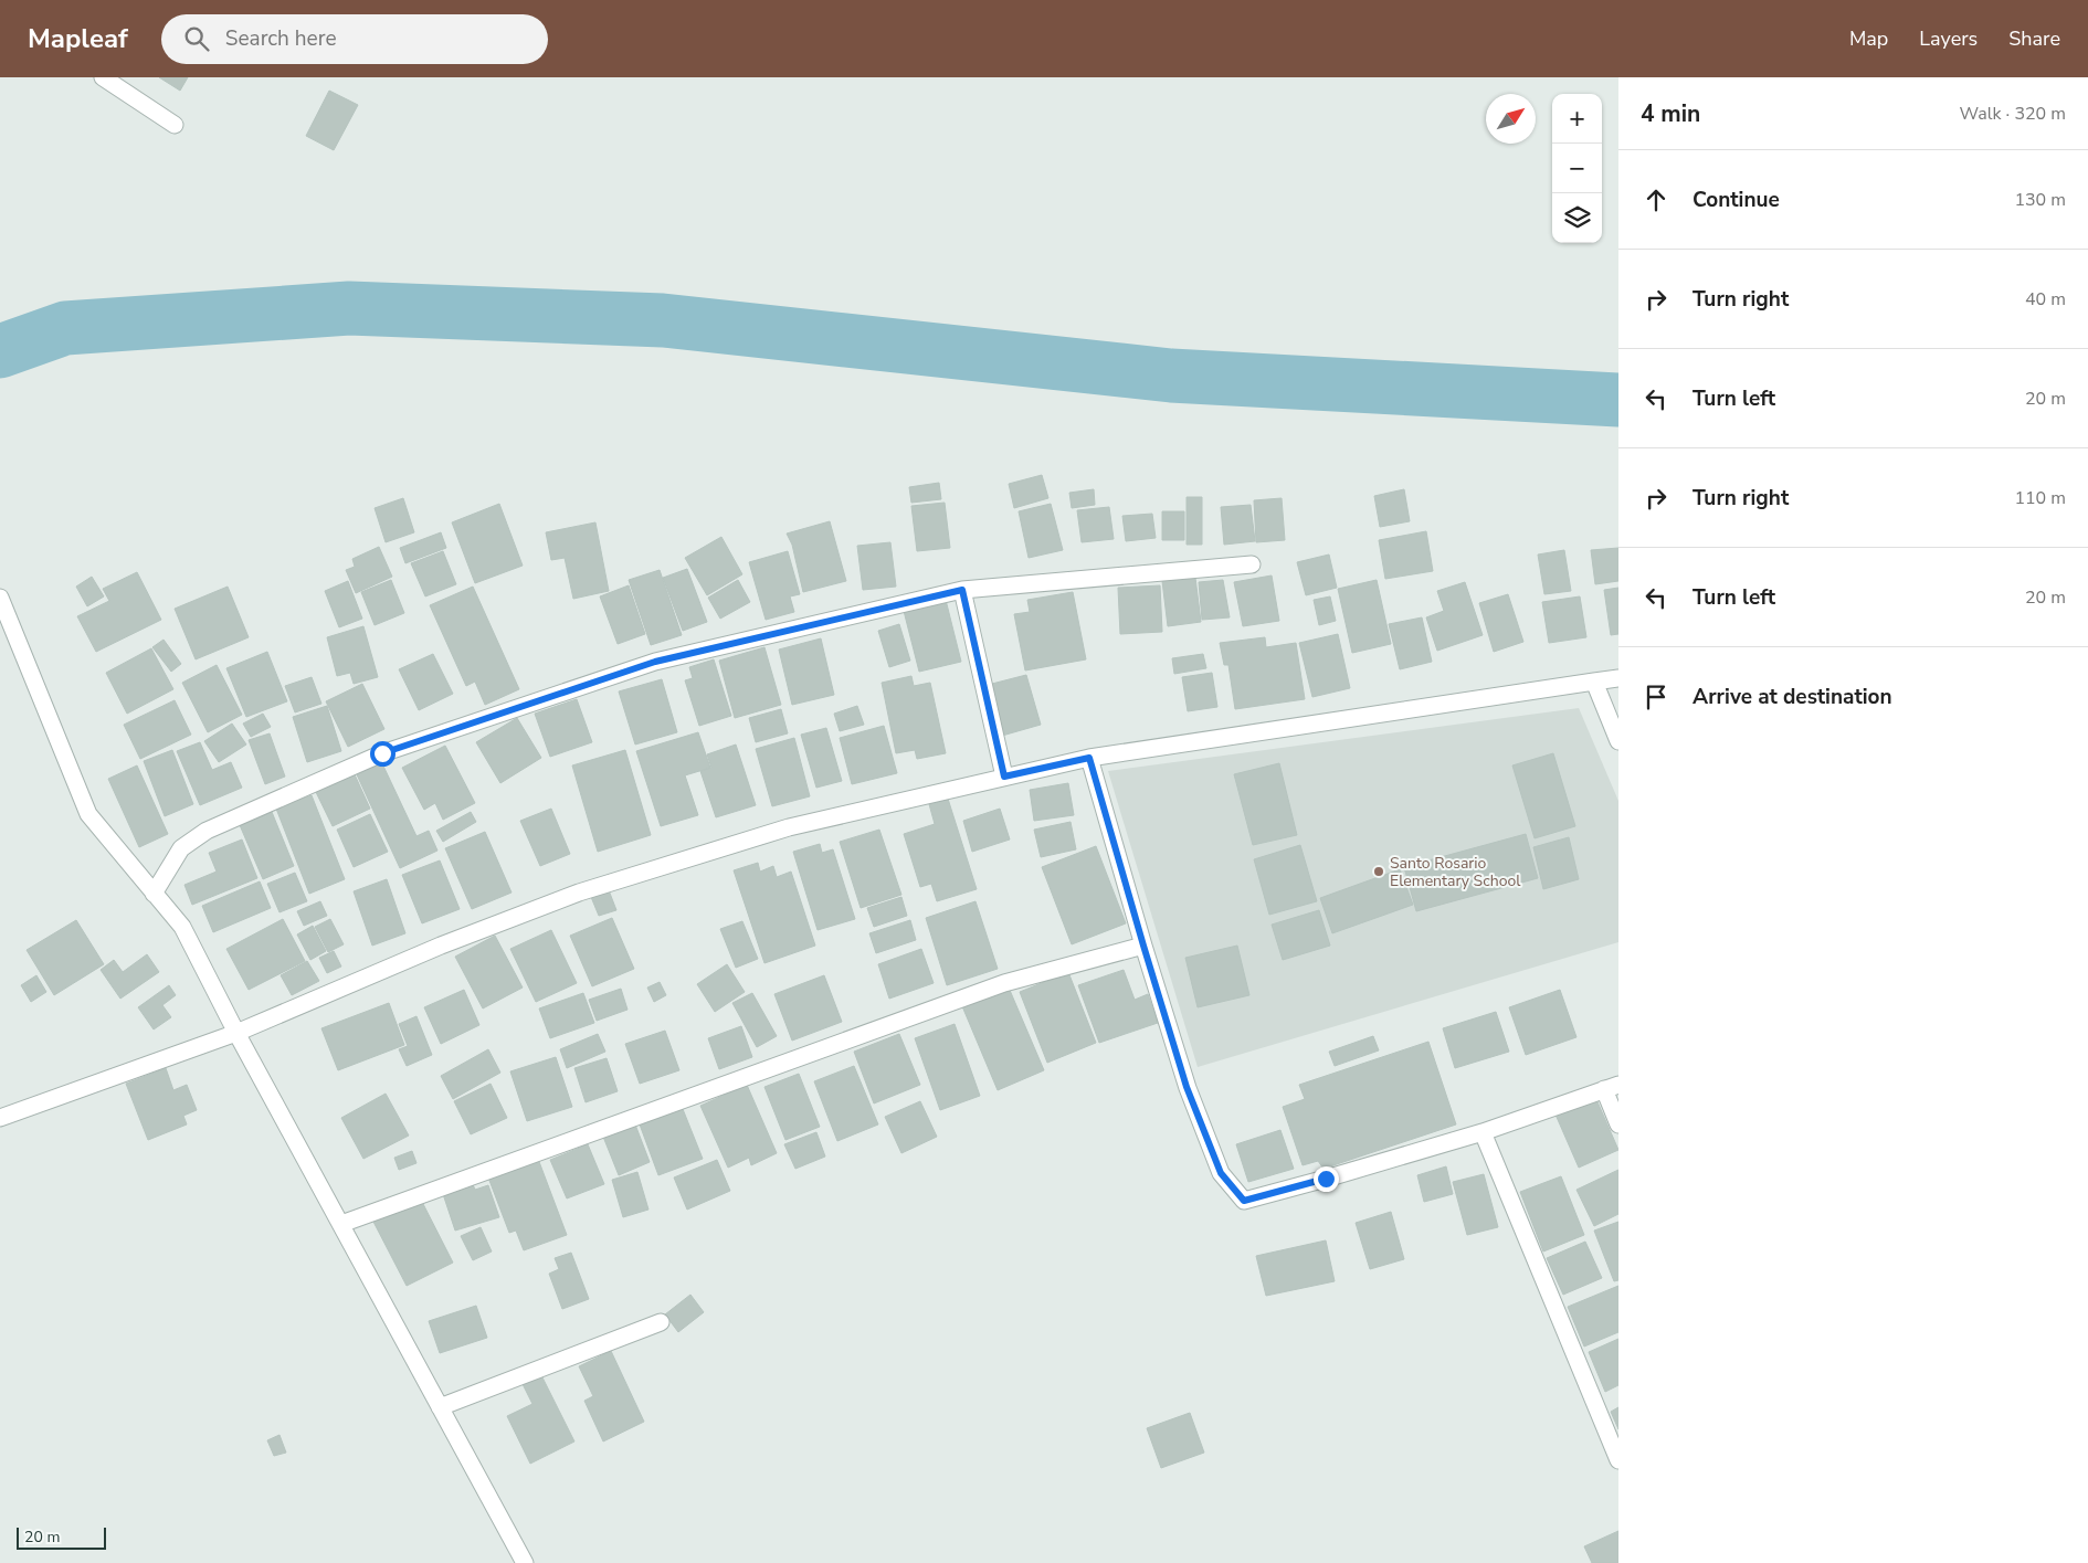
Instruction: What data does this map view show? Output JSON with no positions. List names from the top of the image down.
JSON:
{
  "places": ["Santo Rosario Elementary School"],
  "scale_bar": "20 m",
  "north": "top right",
  "page": {
    "header": "Mapleaf",
    "search": "Search here",
    "nav": ["Map", "Layers", "Share"],
    "heading": ["4 min", "Walk · 320 m"],
    "map_buttons": ["+", "−"],
    "list": [
      ["Continue", "130 m"],
      ["Turn right", "40 m"],
      ["Turn left", "20 m"],
      ["Turn right", "110 m"],
      ["Turn left", "20 m"],
      "Arrive at destination"
    ],
    "scale": "20 m"
  }
}
